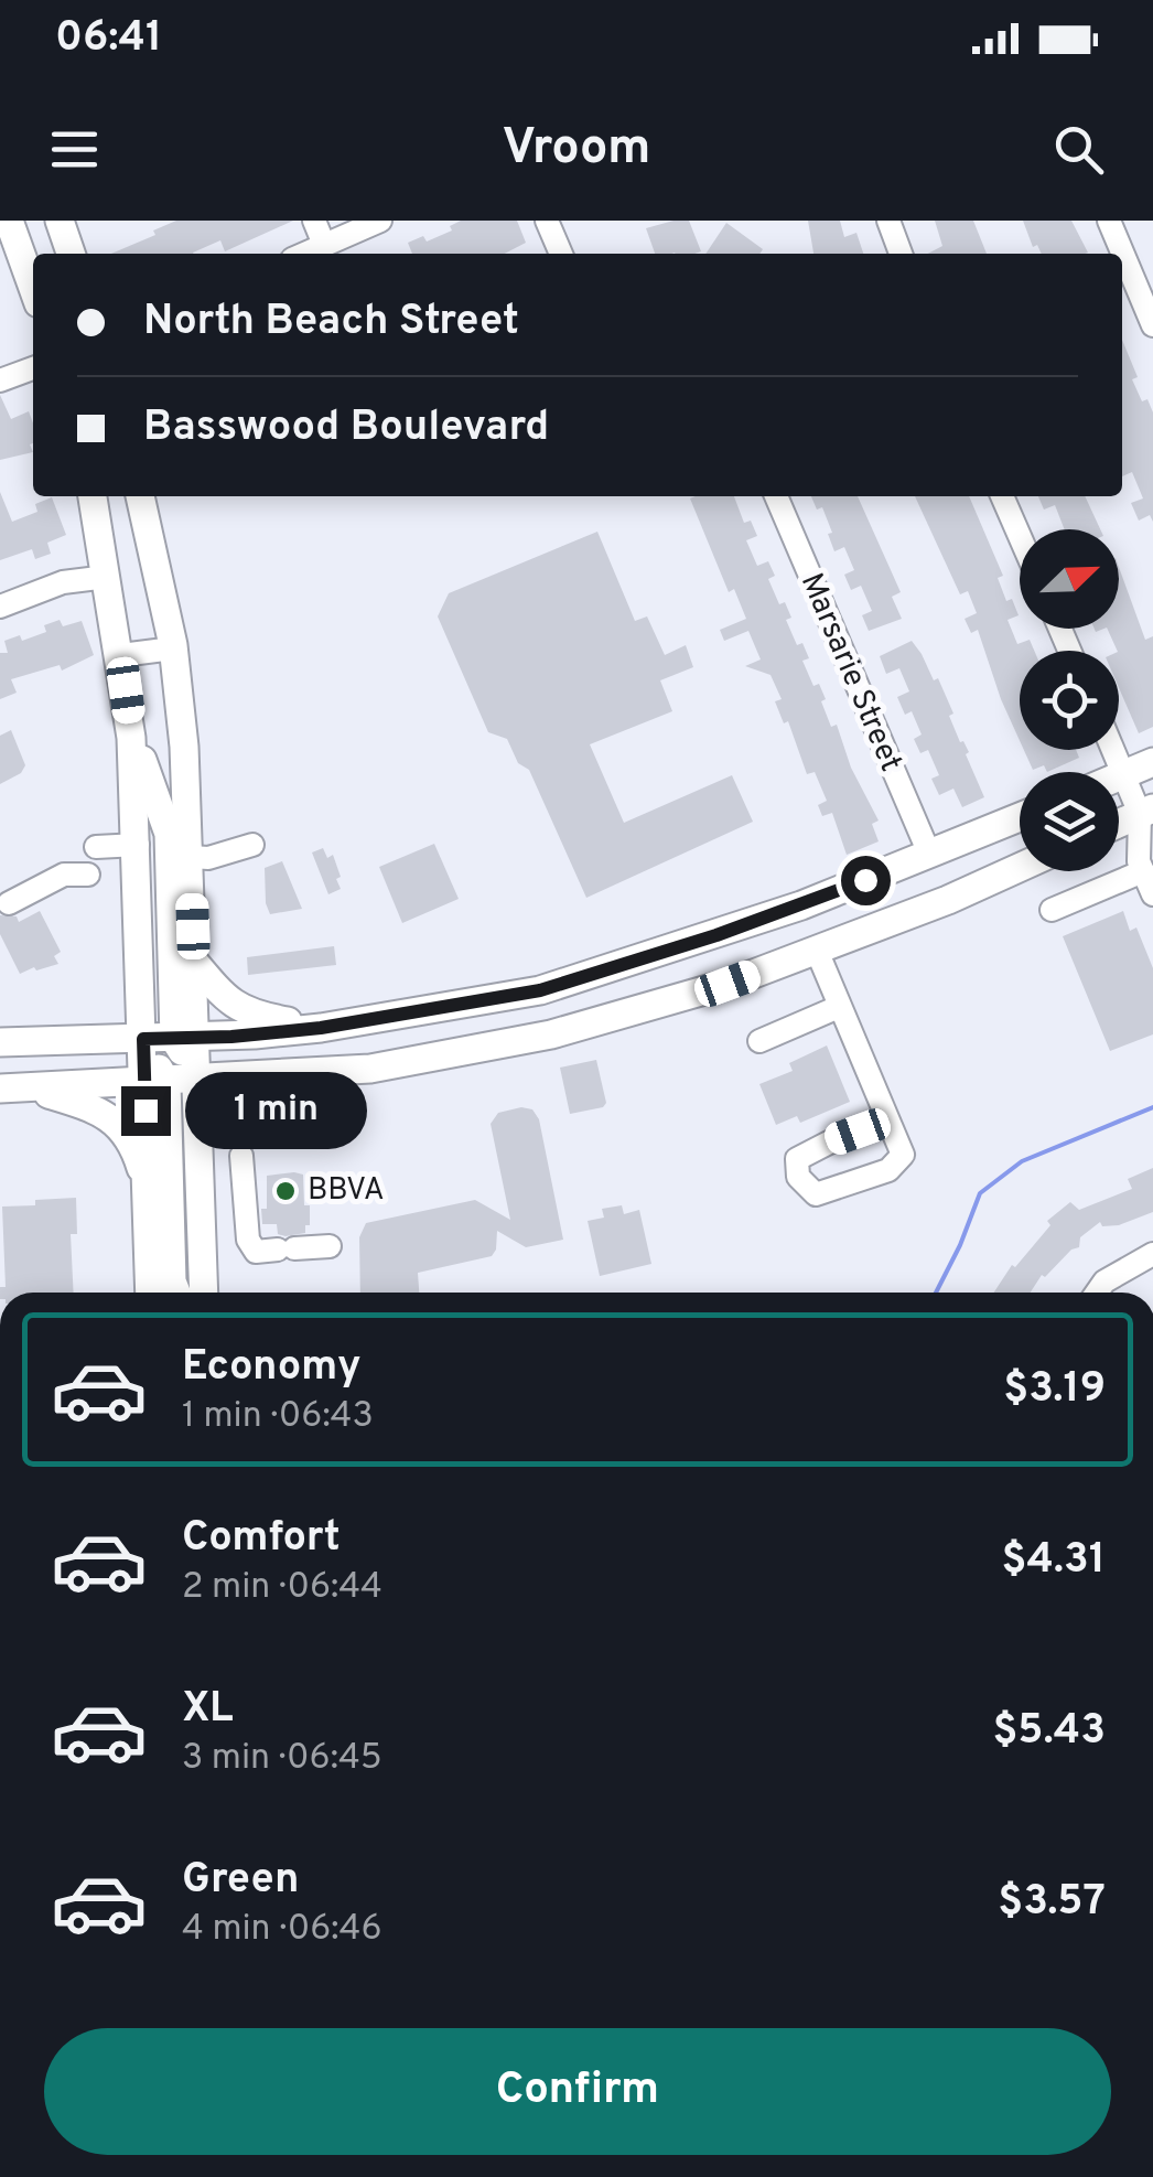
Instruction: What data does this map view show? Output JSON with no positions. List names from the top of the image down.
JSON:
{
  "streets": {
    "street": ["Marsarie Street"]
  },
  "places": ["BBVA"],
  "north": "top right",
  "page": {
    "status": "06:41",
    "header": "Vroom",
    "banner": ["North Beach Street", "Basswood Boulevard"],
    "bubble": "1 min",
    "list": [
      {
        "name": "Economy",
        "note": "1 min · 06:43",
        "value": "$3.19"
      },
      {
        "name": "Comfort",
        "note": "2 min · 06:44",
        "value": "$4.31"
      },
      {
        "name": "XL",
        "note": "3 min · 06:45",
        "value": "$5.43"
      },
      {
        "name": "Green",
        "note": "4 min · 06:46",
        "value": "$3.57"
      }
    ],
    "buttons": "Confirm"
  }
}
